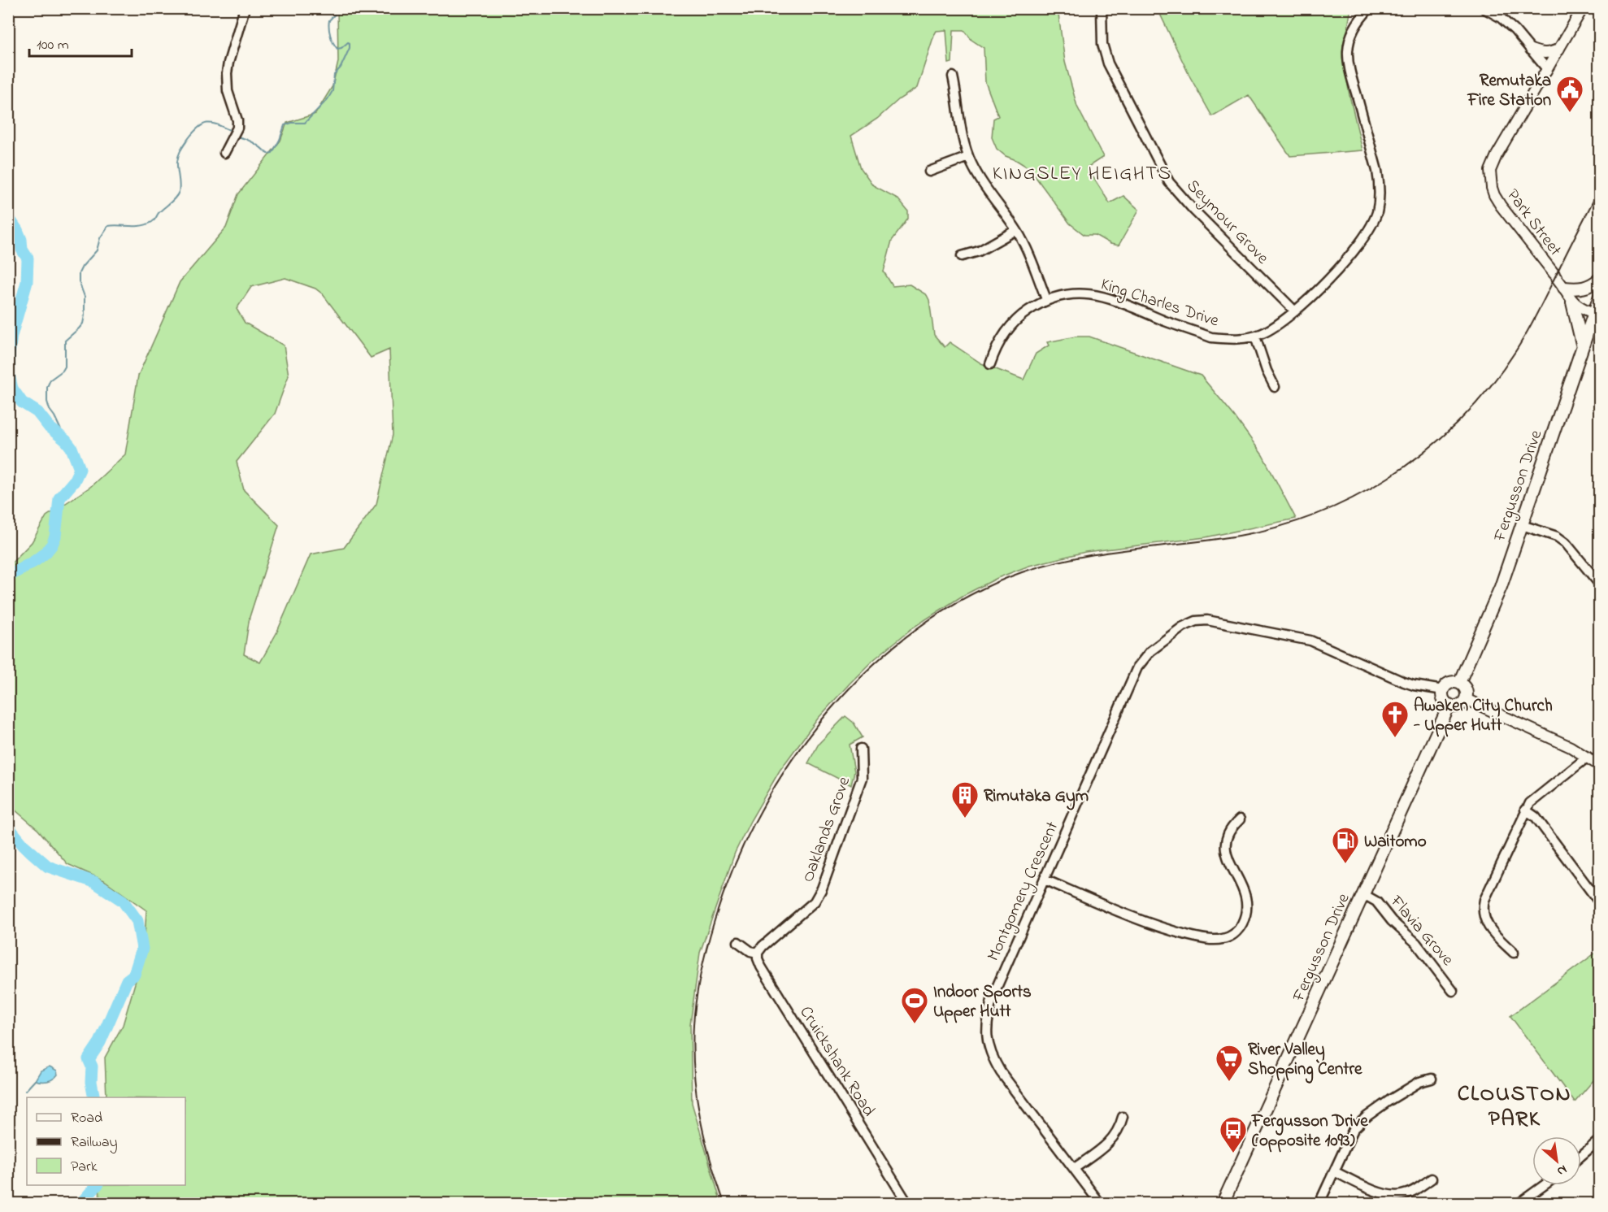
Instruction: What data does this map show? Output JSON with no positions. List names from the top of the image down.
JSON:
{
  "streets": {
    "main road": ["Fergusson Drive"],
    "street": [
      "Seymour Grove",
      "Park Street",
      "King Charles Drive",
      "Oaklands Grove",
      "Montgomery Crescent",
      "Flavia Grove",
      "Cruickshank Road"
    ]
  },
  "crossings": [
    ["Seymour Grove", "King Charles Drive"],
    ["Park Street", "Fergusson Drive"],
    ["Fergusson Drive", "Montgomery Crescent"],
    ["Fergusson Drive", "Flavia Grove"],
    ["Oaklands Grove", "Cruickshank Road"]
  ],
  "districts": ["KINGSLEY HEIGHTS", "CLOUSTON PARK"],
  "places": {
    "public building": ["Remutaka Fire Station"],
    "church": ["Awaken City Church - Upper Hutt"],
    "building": ["Rimutaka Gym"],
    "fuel station": ["Waitomo"],
    "sports": ["Indoor Sports Upper Hutt"],
    "supermarket": ["River Valley Shopping Centre"],
    "bus stop": ["Fergusson Drive (opposite 1093)"]
  },
  "legend": ["Road", "Railway", "Park"],
  "scale_bar": "100 m",
  "north": "bottom right"
}
